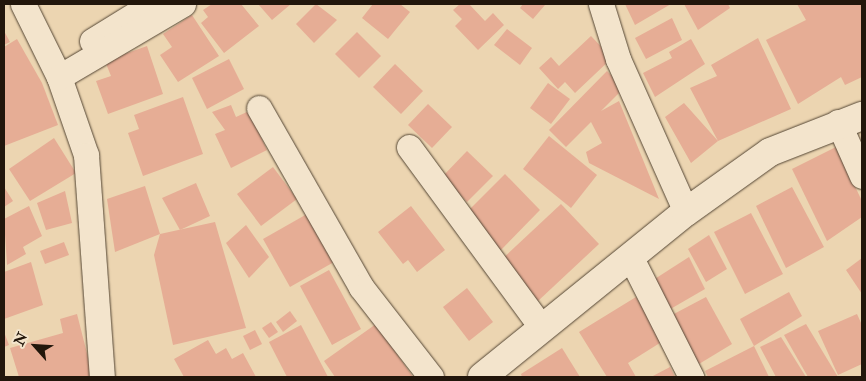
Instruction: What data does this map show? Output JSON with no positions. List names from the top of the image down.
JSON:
{
  "north": "top left"
}
